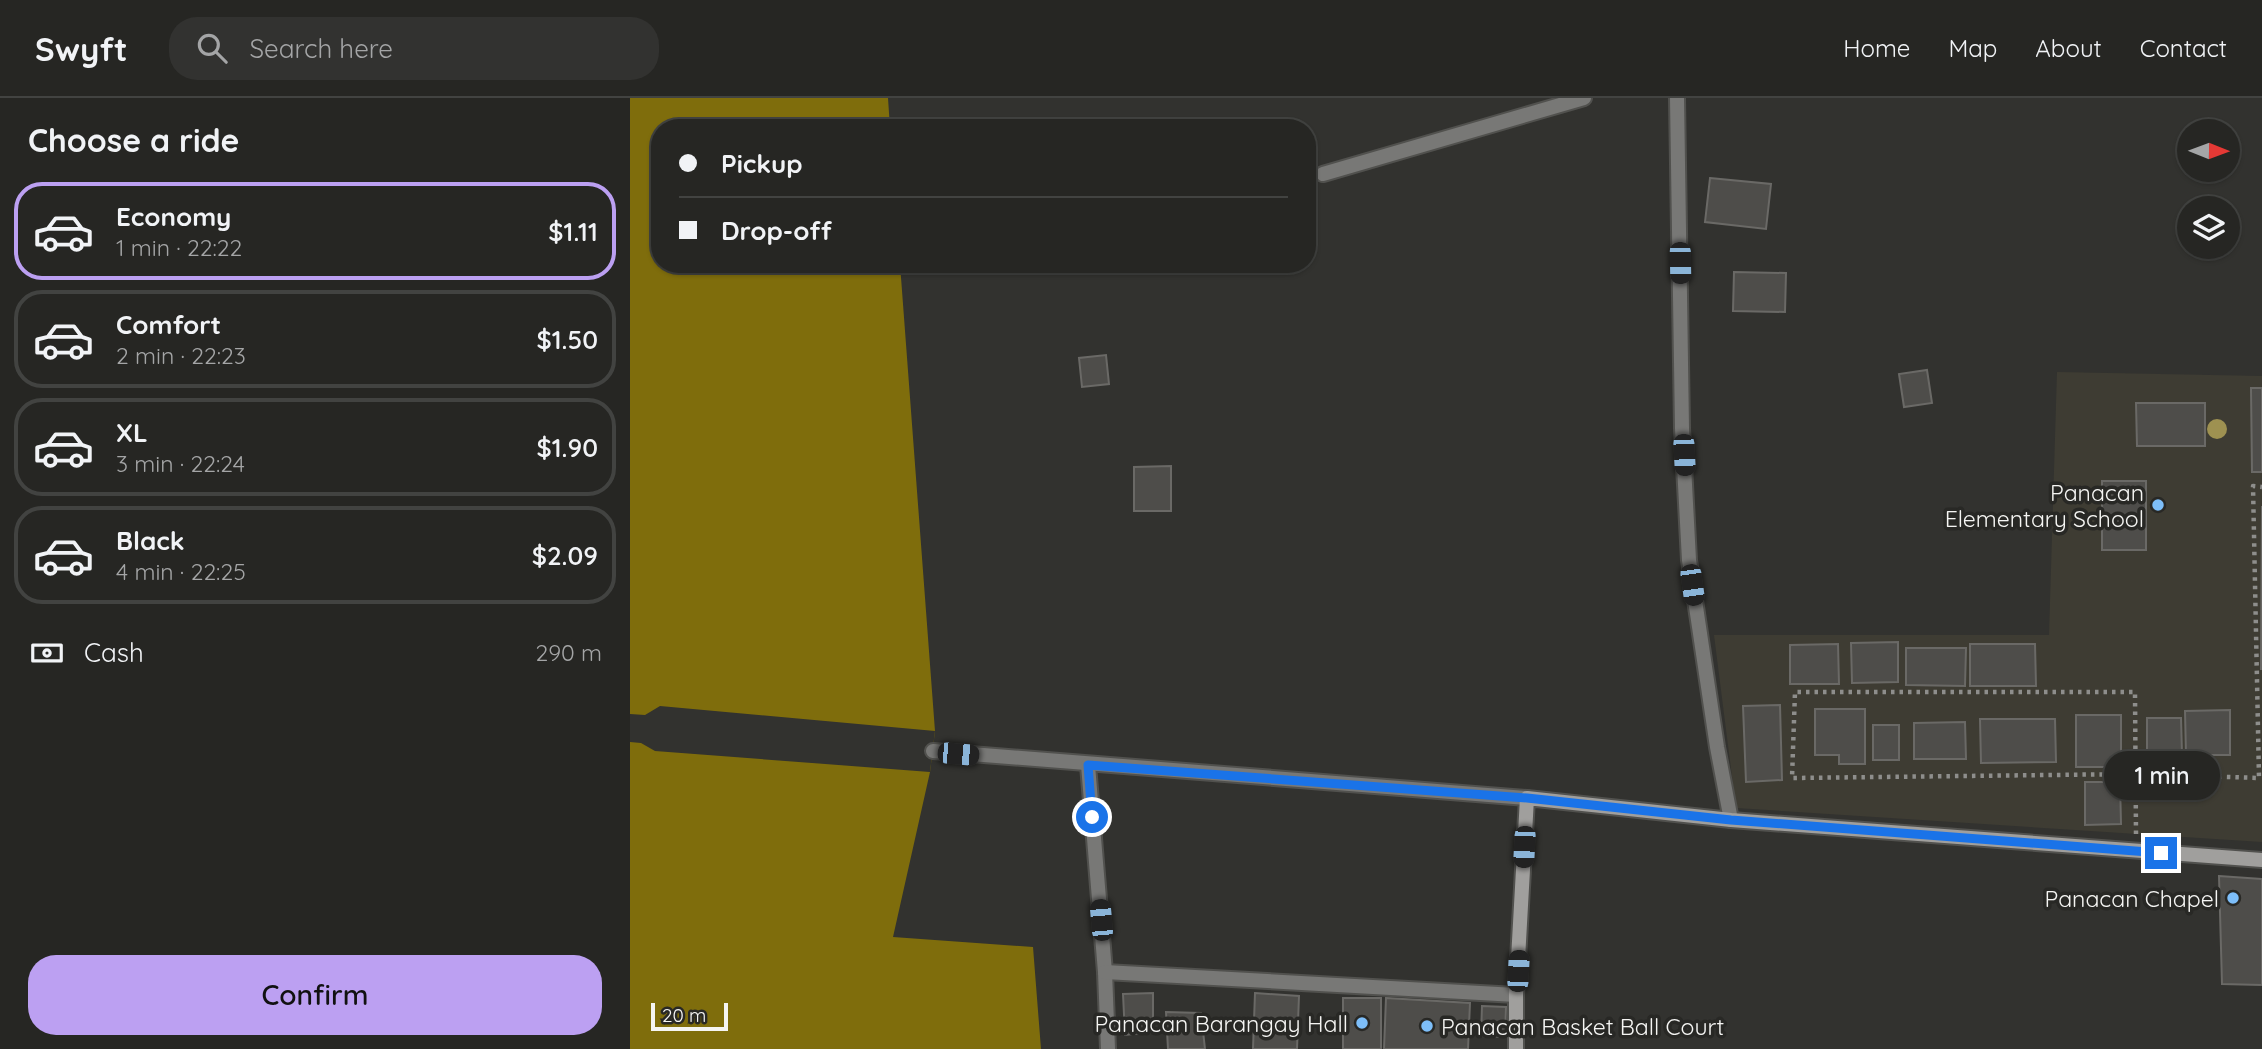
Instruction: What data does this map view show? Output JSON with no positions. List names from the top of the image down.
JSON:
{
  "places": [
    "Panacan Elementary School",
    "Panacan Chapel",
    "Panacan Barangay Hall",
    "Panacan Basket Ball Court"
  ],
  "scale_bar": "20 m",
  "north": "right",
  "page": {
    "header": "Swyft",
    "search": "Search here",
    "nav": [
      "Home",
      "Map",
      "About",
      "Contact"
    ],
    "heading": "Choose a ride",
    "banner": ["Pickup", "Drop-off"],
    "list": [
      {
        "name": "Economy",
        "note": "1 min · 22:22",
        "value": "$1.11"
      },
      {
        "name": "Comfort",
        "note": "2 min · 22:23",
        "value": "$1.50"
      },
      {
        "name": "XL",
        "note": "3 min · 22:24",
        "value": "$1.90"
      },
      {
        "name": "Black",
        "note": "4 min · 22:25",
        "value": "$2.09"
      }
    ],
    "pay": ["Cash", "290 m"],
    "bubble": "1 min",
    "buttons": "Confirm",
    "scale": "20 m"
  }
}
